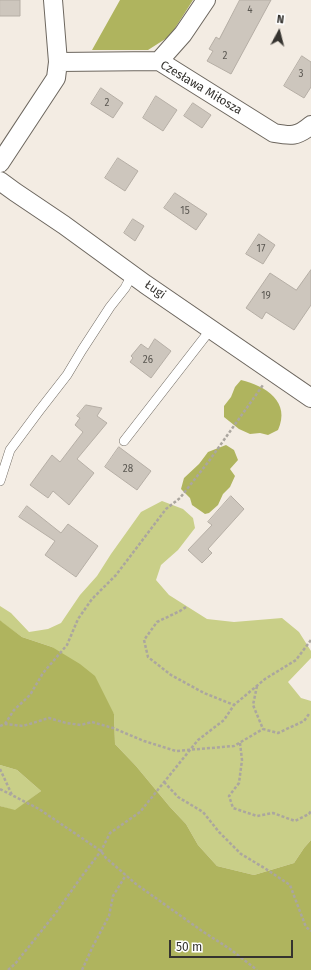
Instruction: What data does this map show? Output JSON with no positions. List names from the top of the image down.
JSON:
{
  "streets": {
    "street": ["Czesława Miłosza", "Ługi"]
  },
  "house_numbers": [
    "4",
    "2",
    "3",
    "2",
    "15",
    "17",
    "19",
    "26",
    "28"
  ],
  "scale_bar": "50 m",
  "north": "top"
}
